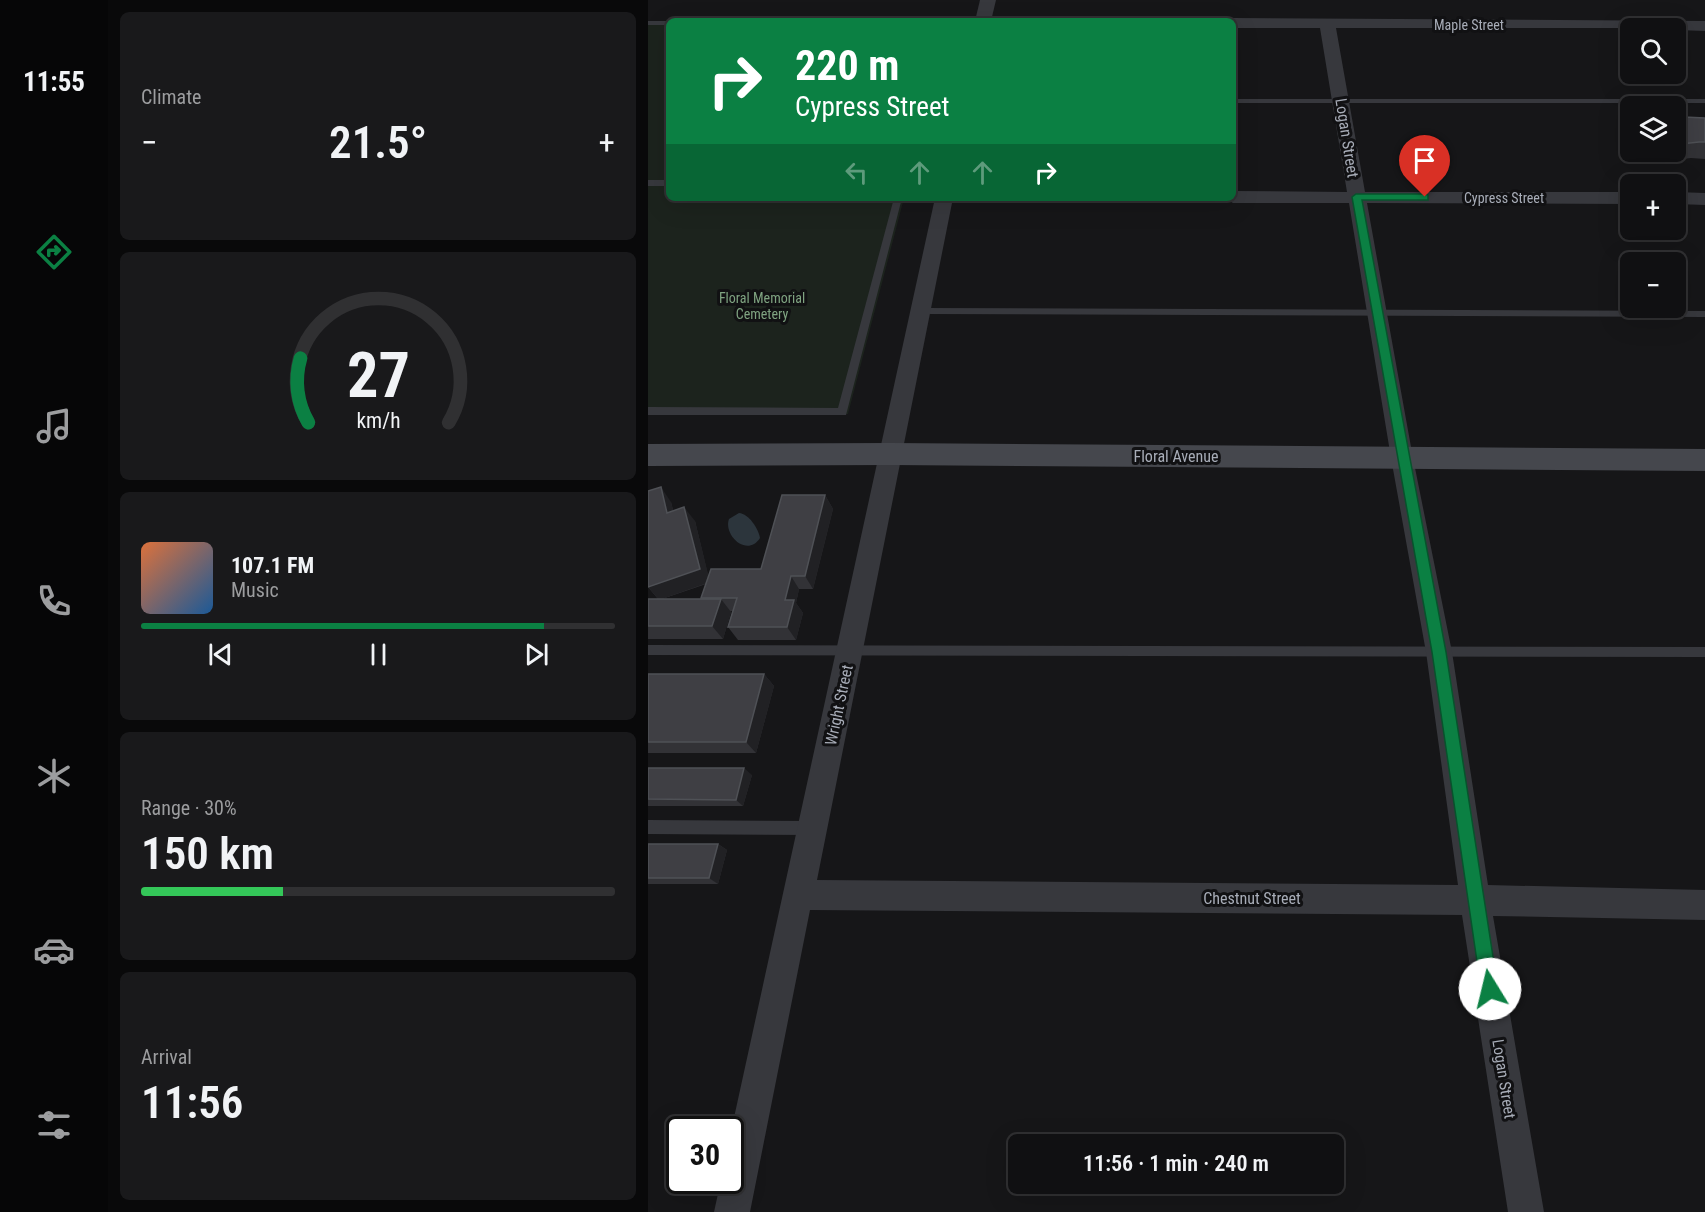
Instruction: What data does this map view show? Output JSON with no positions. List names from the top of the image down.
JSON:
{
  "streets": {
    "main road": ["Floral Avenue"],
    "street": [
      "Maple Street",
      "Logan Street",
      "Cypress Street",
      "Wright Street",
      "Chestnut Street"
    ]
  },
  "crossings": [
    ["Maple Street", "Logan Street"],
    ["Logan Street", "Cypress Street"],
    ["Logan Street", "Floral Avenue"],
    ["Logan Street", "Chestnut Street"],
    ["Floral Avenue", "Wright Street"],
    ["Wright Street", "Chestnut Street"]
  ],
  "parks": ["Floral Memorial Cemetery"],
  "page": {
    "tabs": "11:55",
    "tile": [
      "Climate",
      ["Range · 30%", "150 km"],
      ["Arrival", "11:56"]
    ],
    "map_buttons": ["+", "−"],
    "turn": ["220 m", "Cypress Street"],
    "heat": ["−", "21.5°", "+"],
    "song": ["107.1 FM", "Music"],
    "limit": "30",
    "trip": "11:56 · 1 min · 240 m",
    "gauge": ["27", "km/h"]
  }
}
